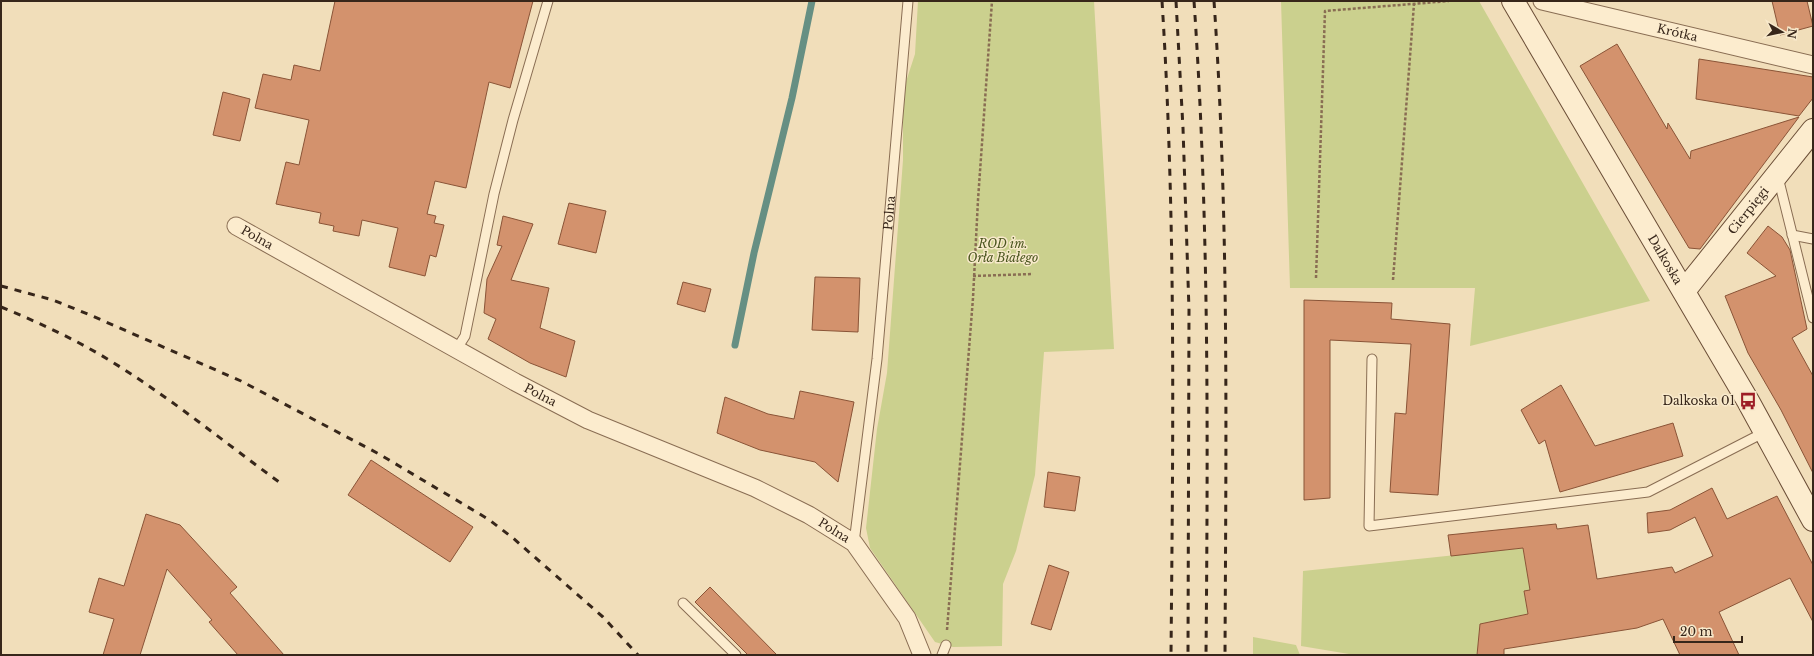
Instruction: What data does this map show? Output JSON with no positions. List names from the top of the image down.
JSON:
{
  "streets": {
    "street": [
      "Krótka",
      "Cierpięgi",
      "Polna",
      "Dalkoska"
    ]
  },
  "crossings": [
    ["Cierpięgi", "Dalkoska"]
  ],
  "parks": ["ROD im. Orła Białego"],
  "places": {
    "bus stop": ["Dalkoska 01"]
  },
  "scale_bar": "20 m",
  "north": "right"
}
